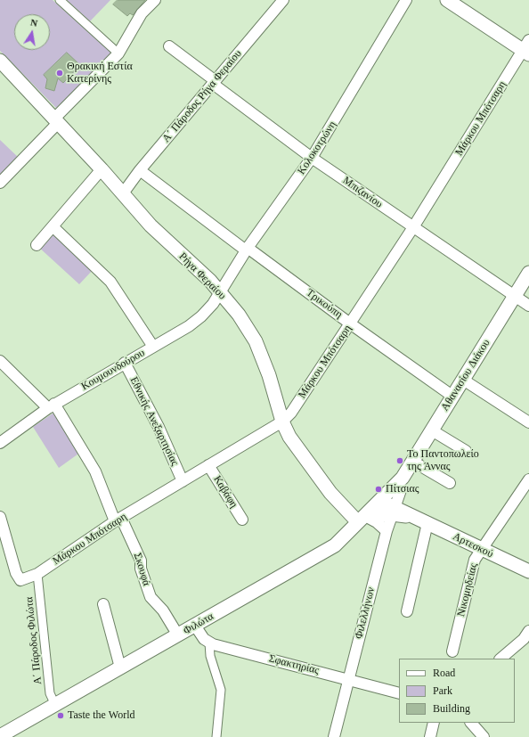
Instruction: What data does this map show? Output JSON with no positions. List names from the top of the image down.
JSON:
{
  "streets": {
    "street": [
      "Α΄ Πάροδος Ρήγα Φεραίου",
      "Μάρκου Μπότσαρη",
      "Κολοκοτρώνη",
      "Μπιζανίου",
      "Ρήγα Φεραίου",
      "Τρικούπη",
      "Κουμουνδούρου",
      "Αθανασίου Διάκου",
      "Εθνικής Ανεξαρτησίας",
      "Καβάφη",
      "Αρτεσκού",
      "Σκουφά",
      "Νικομηδείας",
      "Φιλελλήνων",
      "Φιλώτα",
      "Α΄ Πάροδος Φιλώτα",
      "Σφακτηρίας"
    ]
  },
  "crossings": [
    ["Α΄ Πάροδος Ρήγα Φεραίου", "Μπιζανίου"],
    ["Α΄ Πάροδος Ρήγα Φεραίου", "Ρήγα Φεραίου"],
    ["Α΄ Πάροδος Ρήγα Φεραίου", "Τρικούπη"],
    ["Μάρκου Μπότσαρη", "Μπιζανίου"],
    ["Μάρκου Μπότσαρη", "Ρήγα Φεραίου"],
    ["Μάρκου Μπότσαρη", "Τρικούπη"],
    ["Μάρκου Μπότσαρη", "Εθνικής Ανεξαρτησίας"],
    ["Μάρκου Μπότσαρη", "Καβάφη"],
    ["Μάρκου Μπότσαρη", "Σκουφά"],
    ["Μάρκου Μπότσαρη", "Α΄ Πάροδος Φιλώτα"],
    ["Κολοκοτρώνη", "Μπιζανίου"],
    ["Κολοκοτρώνη", "Ρήγα Φεραίου"],
    ["Κολοκοτρώνη", "Τρικούπη"],
    ["Κολοκοτρώνη", "Κουμουνδούρου"],
    ["Μπιζανίου", "Αθανασίου Διάκου"],
    ["Ρήγα Φεραίου", "Κουμουνδούρου"],
    ["Ρήγα Φεραίου", "Αρτεσκού"],
    ["Ρήγα Φεραίου", "Φιλώτα"],
    ["Τρικούπη", "Αθανασίου Διάκου"],
    ["Κουμουνδούρου", "Εθνικής Ανεξαρτησίας"],
    ["Κουμουνδούρου", "Σκουφά"],
    ["Αθανασίου Διάκου", "Αρτεσκού"],
    ["Αθανασίου Διάκου", "Φιλελλήνων"],
    ["Αθανασίου Διάκου", "Φιλώτα"],
    ["Αρτεσκού", "Νικομηδείας"],
    ["Αρτεσκού", "Φιλελλήνων"],
    ["Αρτεσκού", "Φιλώτα"],
    ["Σκουφά", "Φιλώτα"],
    ["Φιλελλήνων", "Σφακτηρίας"],
    ["Φιλώτα", "Α΄ Πάροδος Φιλώτα"]
  ],
  "places": [
    "Θρακική Εστία Κατερίνης",
    "Το Παντοπωλείο της Άννας",
    "Πίτσιας",
    "Taste the World"
  ],
  "legend": ["Road", "Park", "Building"],
  "north": "top"
}
